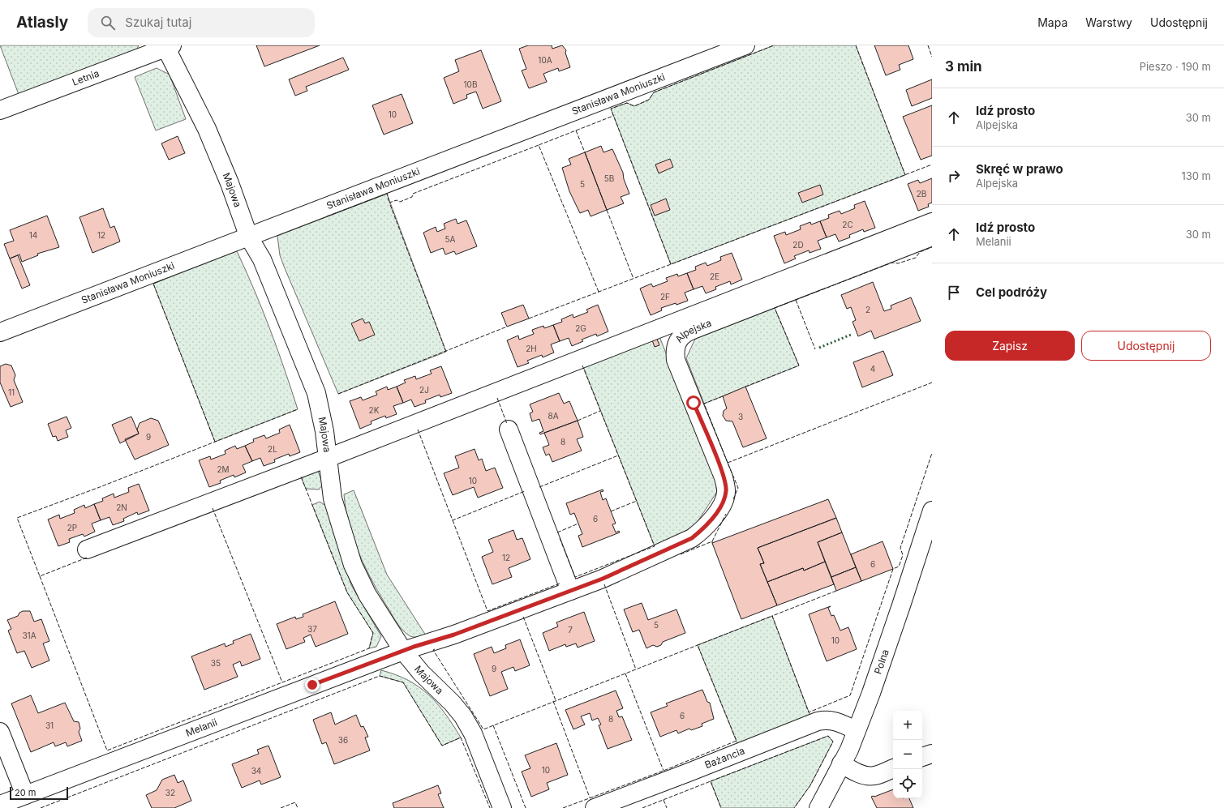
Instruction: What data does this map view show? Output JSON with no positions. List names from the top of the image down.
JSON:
{
  "streets": {
    "street": [
      "Letnia",
      "Stanisława Moniuszki",
      "Majowa",
      "Alpejska",
      "Polna",
      "Melanii",
      "Bażancia"
    ]
  },
  "crossings": [
    ["Letnia", "Majowa"],
    ["Stanisława Moniuszki", "Majowa"],
    ["Majowa", "Alpejska"],
    ["Majowa", "Melanii"],
    ["Alpejska", "Melanii"],
    ["Polna", "Bażancia"]
  ],
  "house_numbers": [
    "10A",
    "10B",
    "10",
    "5B",
    "5",
    "2B",
    "2C",
    "14",
    "12",
    "5A",
    "2D",
    "2E",
    "2F",
    "2",
    "2G",
    "2H",
    "4",
    "2J",
    "11",
    "2K",
    "8A",
    "3",
    "9",
    "8",
    "2L",
    "2M",
    "10",
    "2N",
    "6",
    "2P",
    "12",
    "6",
    "5",
    "37",
    "7",
    "31A",
    "10",
    "35",
    "9",
    "6",
    "8",
    "31",
    "36",
    "10",
    "34",
    "32"
  ],
  "scale_bar": "20 m",
  "page": {
    "header": "Atlasly",
    "search": "Szukaj tutaj",
    "nav": ["Mapa", "Warstwy", "Udostępnij"],
    "heading": ["3 min", "Pieszo · 190 m"],
    "list": [
      ["Idź prosto", "Alpejska", "30 m"],
      ["Skręć w prawo", "Alpejska", "130 m"],
      ["Idź prosto", "Melanii", "30 m"],
      "Cel podróży"
    ],
    "buttons": ["Zapisz", "Udostępnij"],
    "map_buttons": ["+", "−"],
    "scale": "20 m"
  }
}
